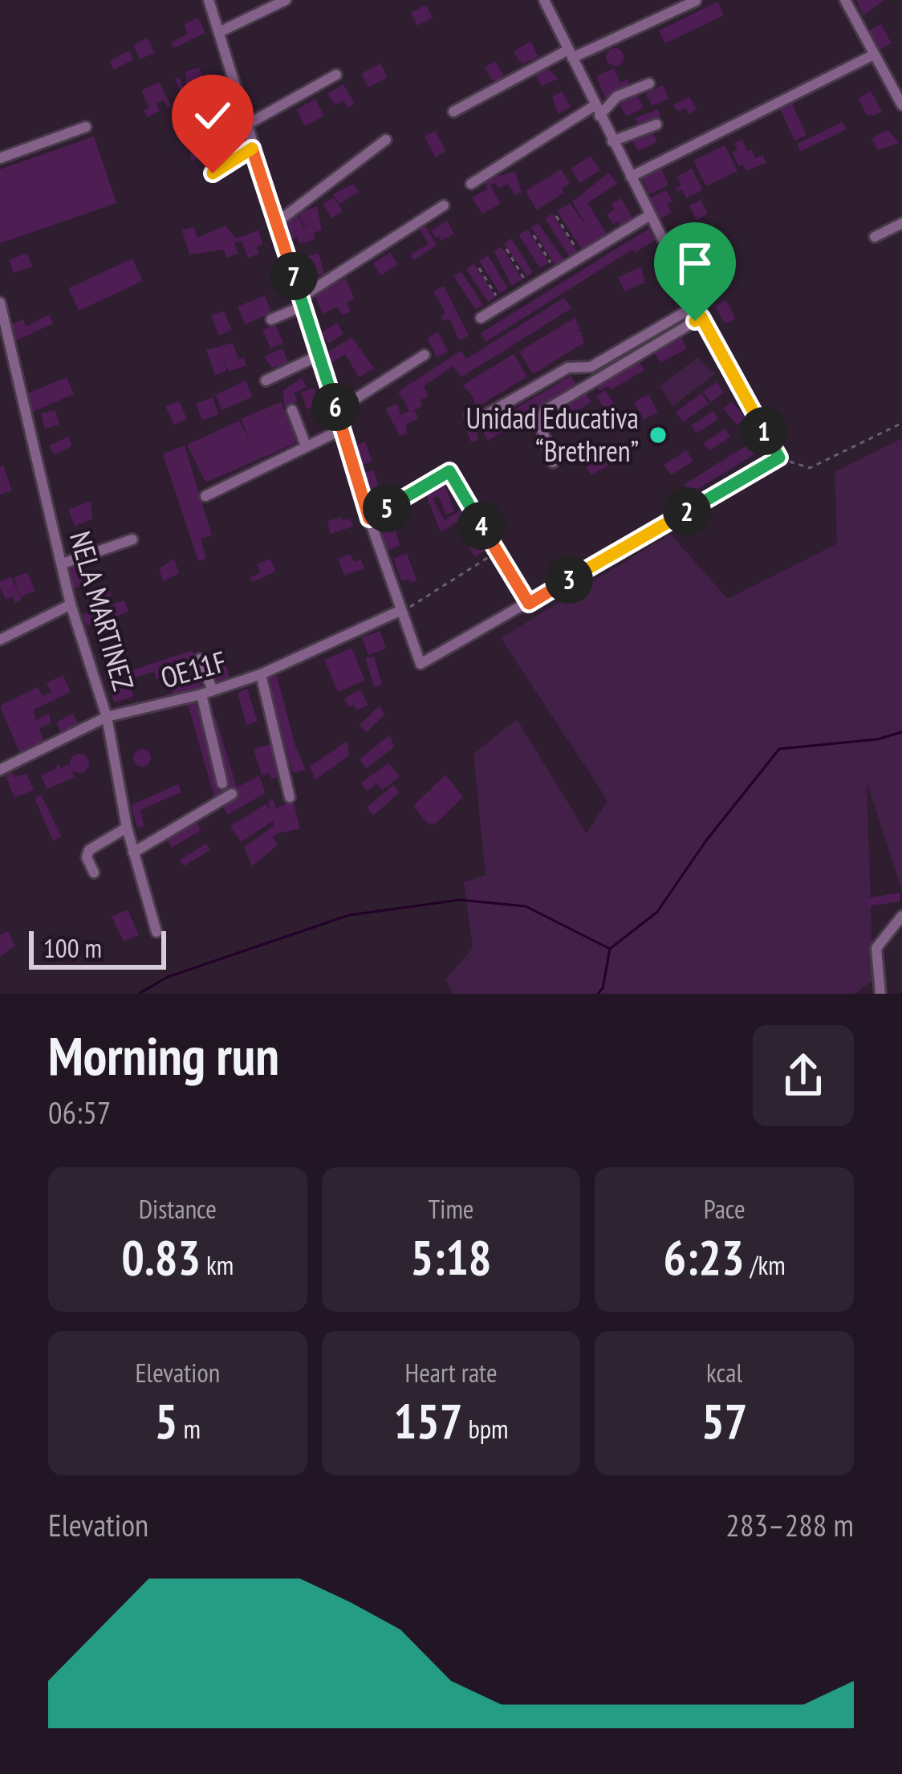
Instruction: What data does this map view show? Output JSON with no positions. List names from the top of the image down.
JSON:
{
  "streets": {
    "street": ["NELA MARTINEZ", "OE11F"]
  },
  "crossings": [
    ["NELA MARTINEZ", "OE11F"]
  ],
  "places": ["Unidad Educativa “Brethren”"],
  "scale_bar": "100 m",
  "page": {
    "pins": [
      "7",
      "6",
      "1",
      "5",
      "2",
      "4",
      "3"
    ],
    "scale": "100 m",
    "heading": ["Morning run", "06:57"],
    "stats": [
      ["Distance", "0.83 km"],
      ["Time", "5:18"],
      ["Pace", "6:23 /km"],
      ["Elevation", "5 m"],
      ["Heart rate", "157 bpm"],
      ["kcal", "57"]
    ],
    "chart": ["Elevation", "283–288 m"]
  }
}
